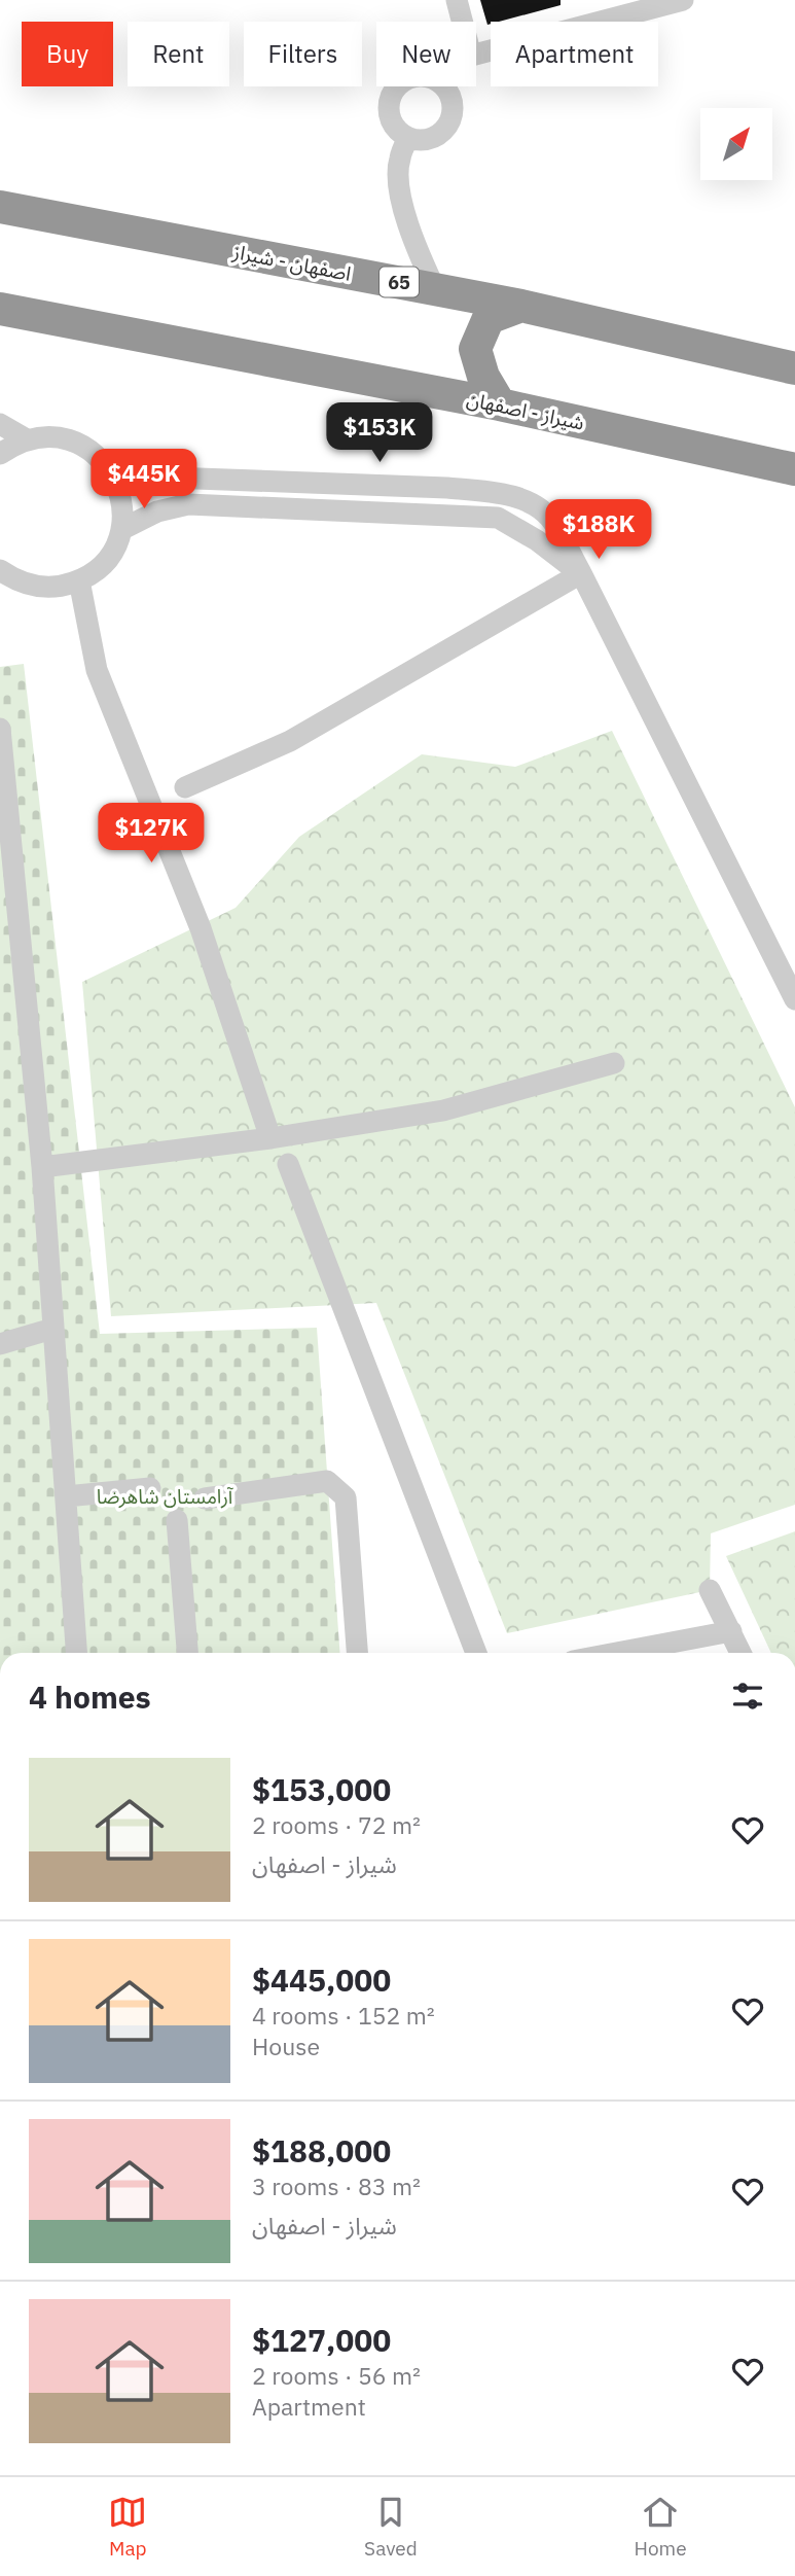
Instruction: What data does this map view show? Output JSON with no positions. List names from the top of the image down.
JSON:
{
  "streets": {
    "highway": ["اصفهان - شیراز", "65", "شیراز - اصفهان"]
  },
  "parks": ["آرامستان شاهرضا"],
  "north": "top right",
  "page": {
    "chip": [
      "Buy",
      "Rent",
      "Filters",
      "New",
      "Apartment"
    ],
    "price": [
      "$153K",
      "$445K",
      "$188K",
      "$127K"
    ],
    "heading": "4 homes",
    "list": [
      {
        "name": "$153,000",
        "note": "2 rooms · 72 m² · شیراز - اصفهان"
      },
      {
        "name": "$445,000",
        "note": "4 rooms · 152 m² · House"
      },
      {
        "name": "$188,000",
        "note": "3 rooms · 83 m² · شیراز - اصفهان"
      },
      {
        "name": "$127,000",
        "note": "2 rooms · 56 m² · Apartment"
      }
    ],
    "tabs": ["Map", "Saved", "Home"]
  }
}
